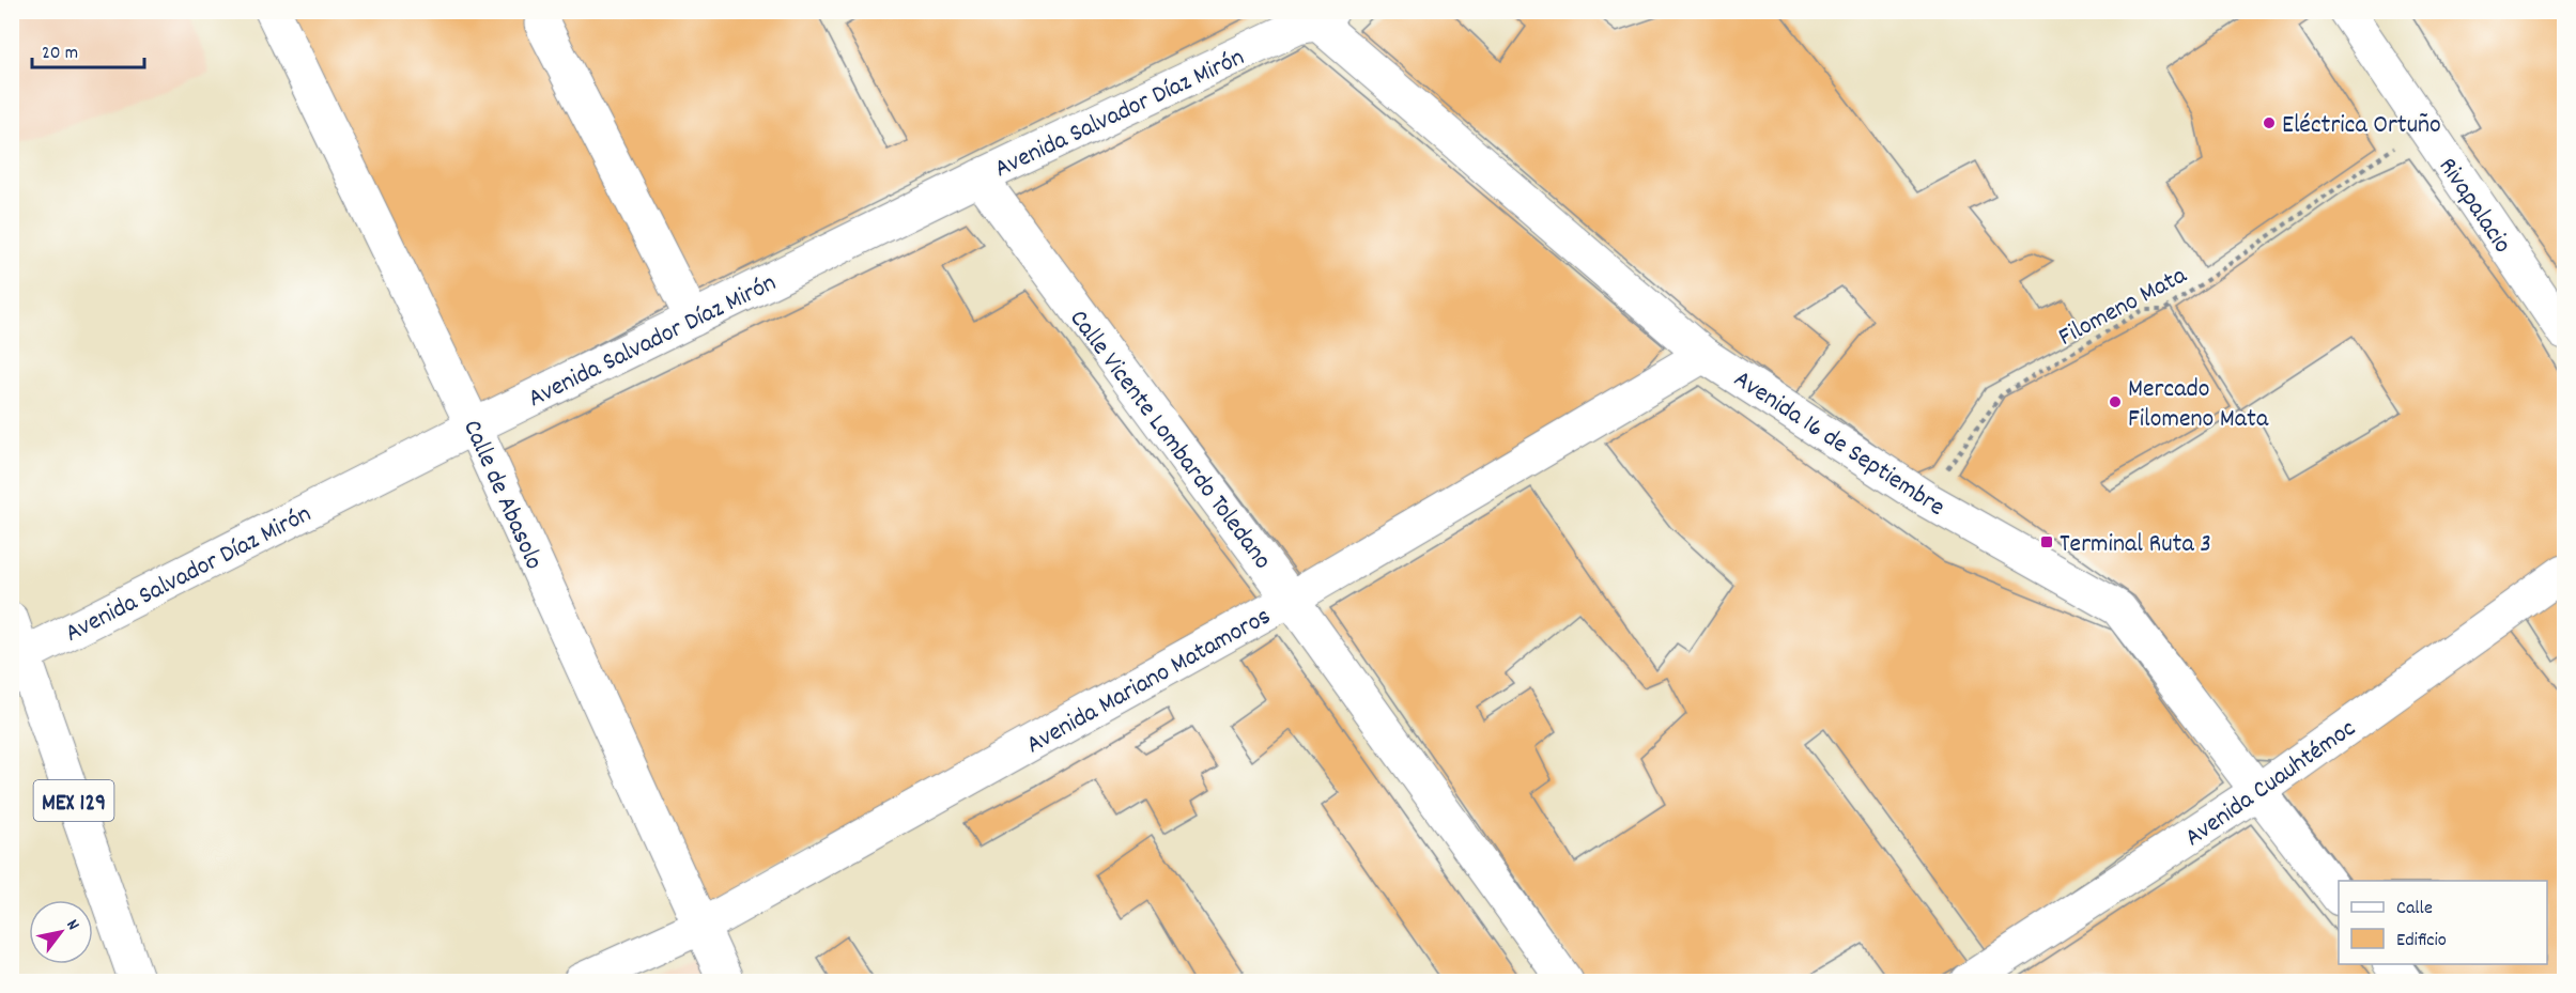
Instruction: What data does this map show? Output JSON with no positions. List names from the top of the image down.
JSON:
{
  "streets": {
    "street": [
      "Avenida Salvador Díaz Mirón",
      "Rivapalacio",
      "Calle Vicente Lombardo Toledano",
      "Avenida 16 de Septiembre",
      "Calle de Abasolo",
      "Avenida Mariano Matamoros",
      "Avenida Cuauhtémoc",
      "MEX 129"
    ],
    "path": ["Filomeno Mata"]
  },
  "crossings": [
    ["Avenida Salvador Díaz Mirón", "Calle Vicente Lombardo Toledano"],
    ["Avenida Salvador Díaz Mirón", "Avenida 16 de Septiembre"],
    ["Avenida Salvador Díaz Mirón", "Calle de Abasolo"],
    ["Avenida Salvador Díaz Mirón", "MEX 129"],
    ["Rivapalacio", "Filomeno Mata"],
    ["Filomeno Mata", "Avenida 16 de Septiembre"],
    ["Calle Vicente Lombardo Toledano", "Avenida Mariano Matamoros"],
    ["Avenida 16 de Septiembre", "Avenida Mariano Matamoros"],
    ["Avenida 16 de Septiembre", "Avenida Cuauhtémoc"],
    ["Calle de Abasolo", "Avenida Mariano Matamoros"]
  ],
  "places": {
    "other": ["Eléctrica Ortuño", "Mercado Filomeno Mata"],
    "transit": ["Terminal Ruta 3"]
  },
  "legend": ["Calle", "Edificio"],
  "scale_bar": "20 m",
  "north": "top right"
}
